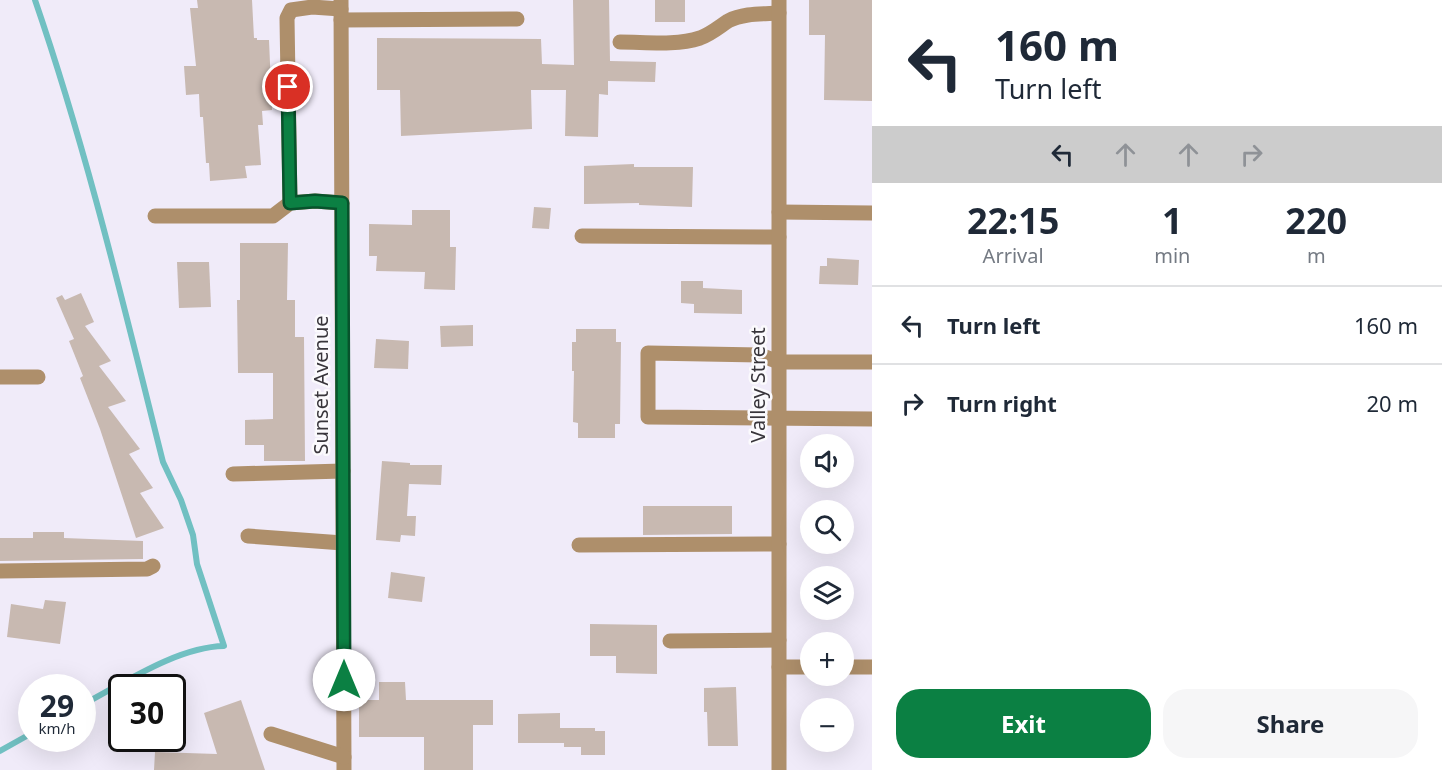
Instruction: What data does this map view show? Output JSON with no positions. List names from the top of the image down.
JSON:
{
  "streets": {
    "street": ["Sunset Avenue", "Valley Street"]
  },
  "page": {
    "turn": ["160 m", "Turn left"],
    "eta": [
      "22:15",
      "Arrival",
      "1",
      "min",
      "220",
      "m"
    ],
    "list": [
      {
        "name": "Turn left",
        "value": "160 m"
      },
      {
        "name": "Turn right",
        "value": "20 m"
      }
    ],
    "map_buttons": ["+", "−"],
    "speed": "29 km/h",
    "limit": "30",
    "buttons": ["Exit", "Share"]
  }
}
